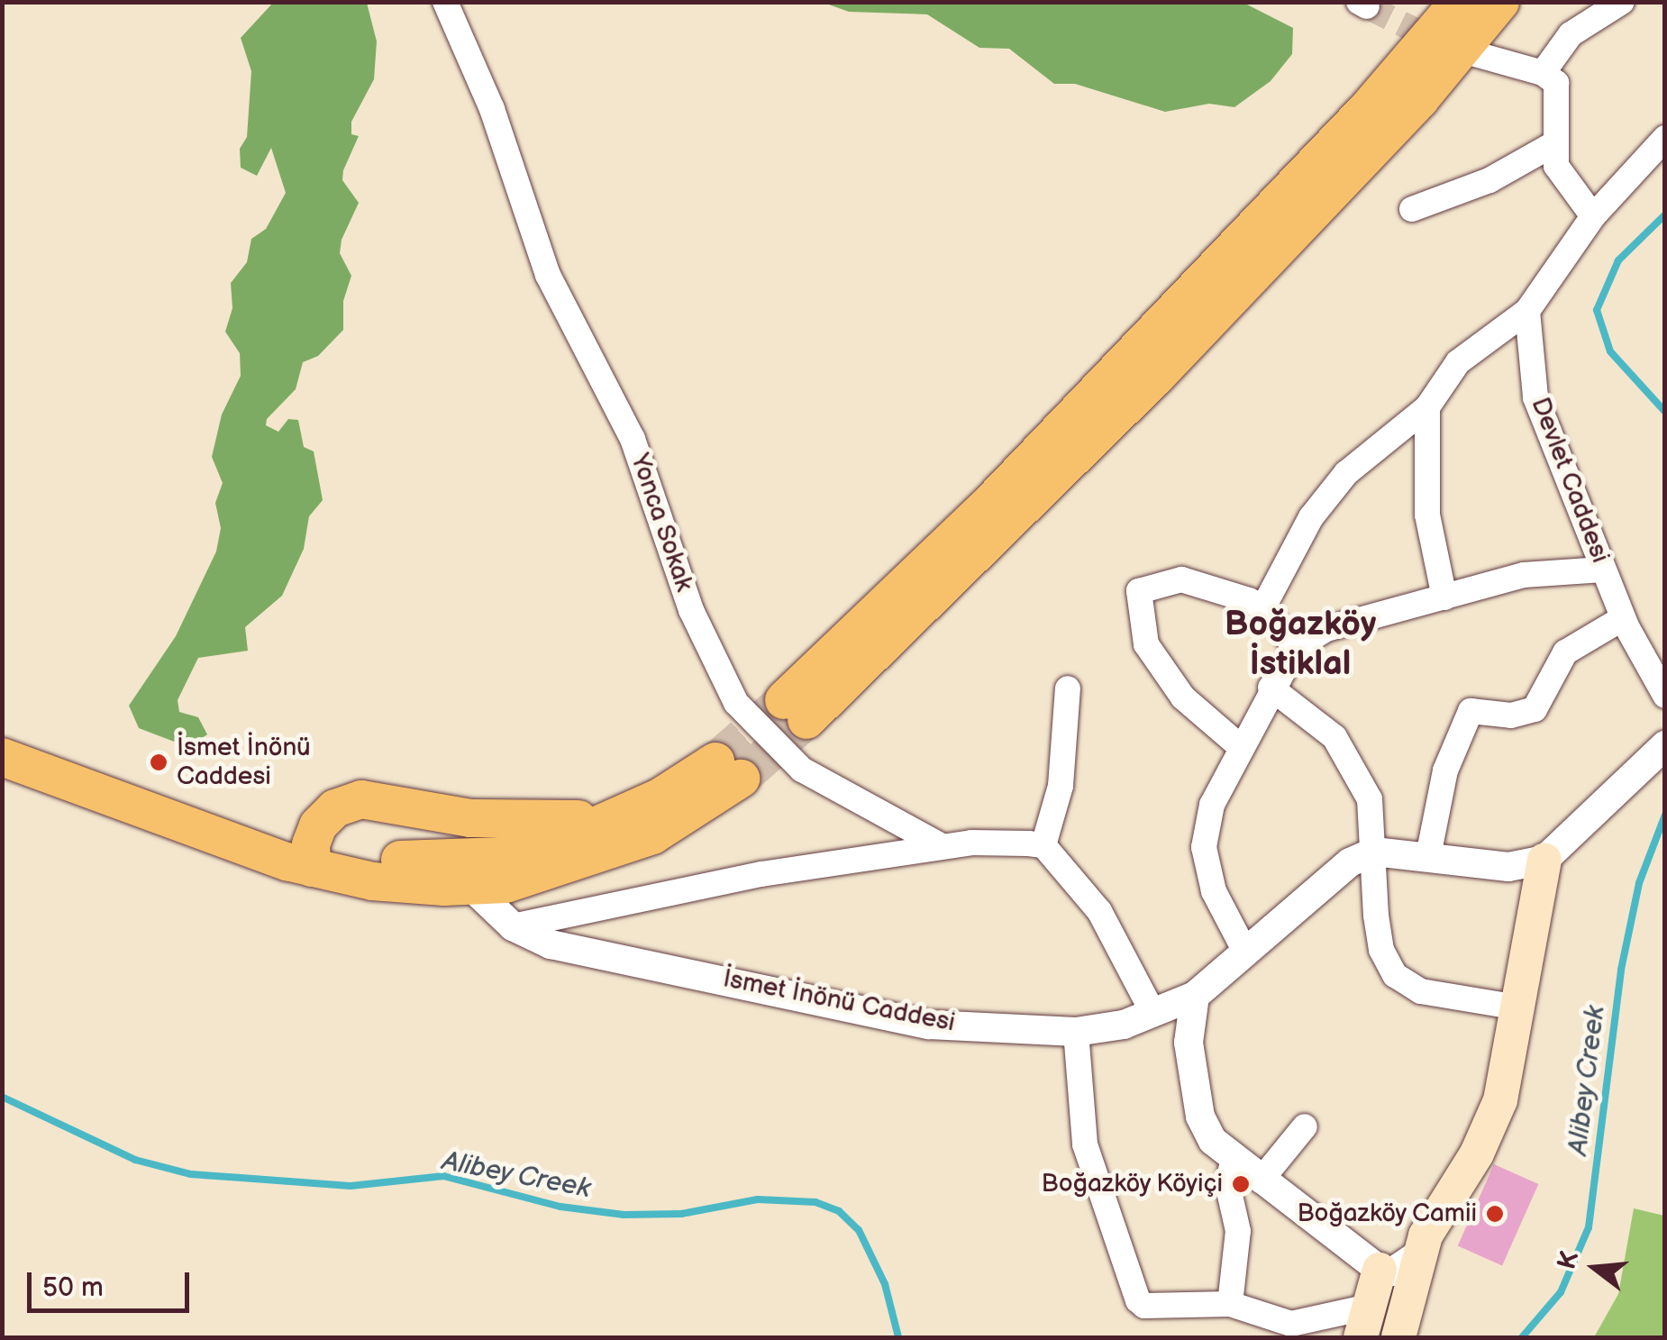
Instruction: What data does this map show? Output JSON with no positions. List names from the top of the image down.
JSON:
{
  "streets": {
    "street": ["Devlet Caddesi", "Yonca Sokak", "İsmet İnönü Caddesi"]
  },
  "districts": ["Boğazköy İstiklal"],
  "water": ["Alibey Creek"],
  "places": ["İsmet İnönü Caddesi", "Boğazköy Köyiçi", "Boğazköy Camii"],
  "scale_bar": "50 m",
  "north": "left"
}
